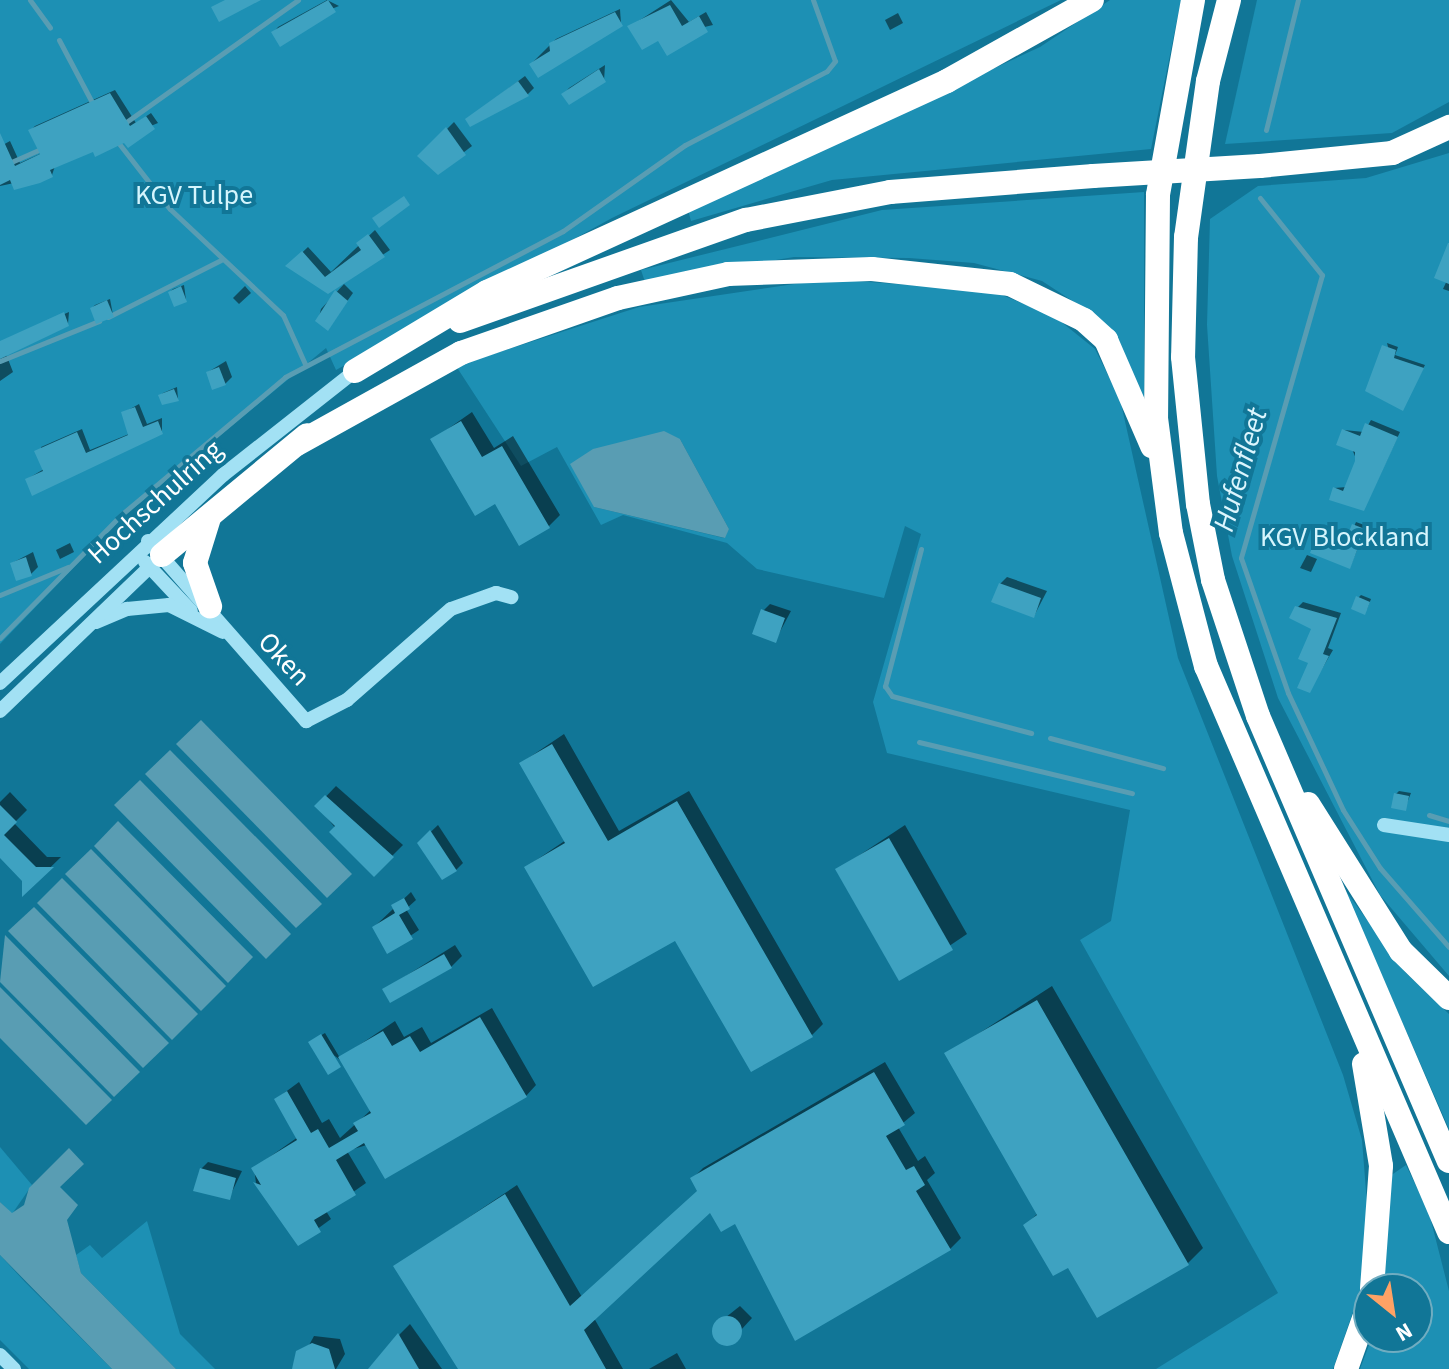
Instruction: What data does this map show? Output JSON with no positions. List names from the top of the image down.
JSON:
{
  "streets": {
    "street": ["Hochschulring", "Oken"]
  },
  "crossings": [
    ["Hochschulring", "Oken"]
  ],
  "water": ["Hufenfleet"],
  "parks": ["KGV Tulpe", "KGV Blockland"],
  "north": "bottom right"
}
